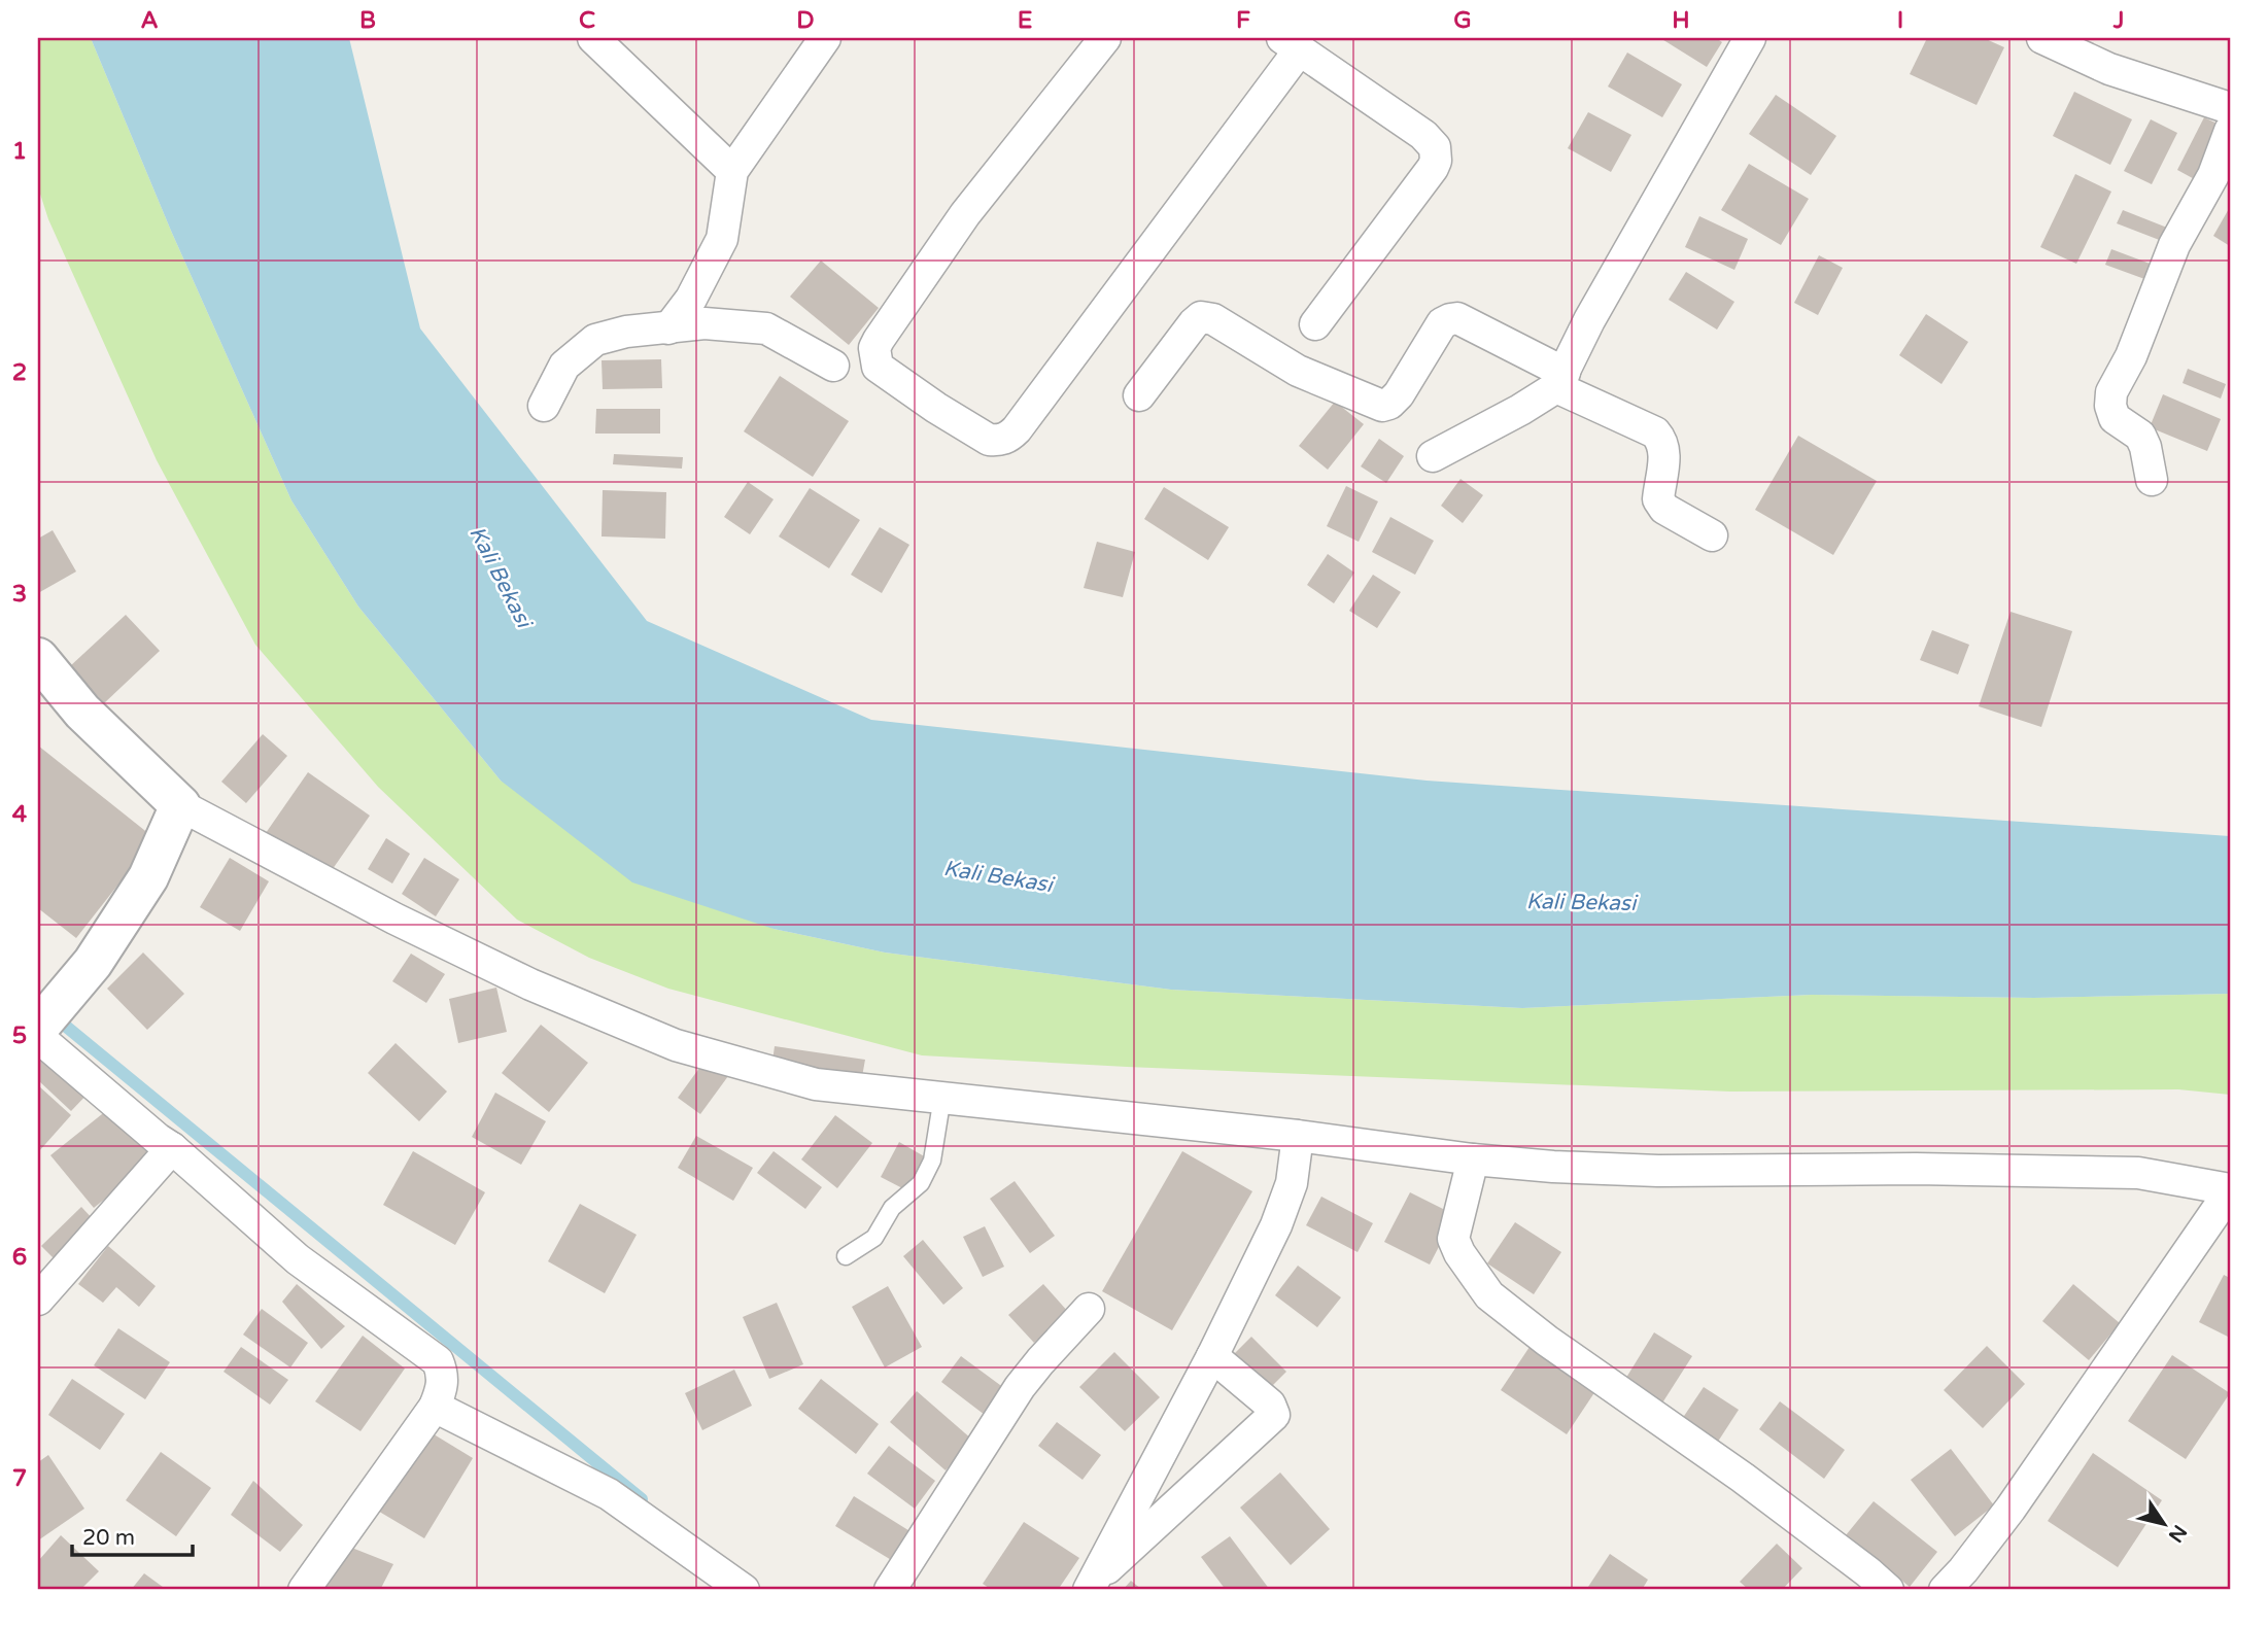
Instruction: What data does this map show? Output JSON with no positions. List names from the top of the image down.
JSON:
{
  "water": ["Kali Bekasi"],
  "scale_bar": "20 m",
  "north": "bottom right",
  "grid": {
    "columns": [
      "A",
      "B",
      "C",
      "D",
      "E",
      "F",
      "G",
      "H",
      "I",
      "J"
    ],
    "rows": [
      "1",
      "2",
      "3",
      "4",
      "5",
      "6",
      "7"
    ]
  }
}
